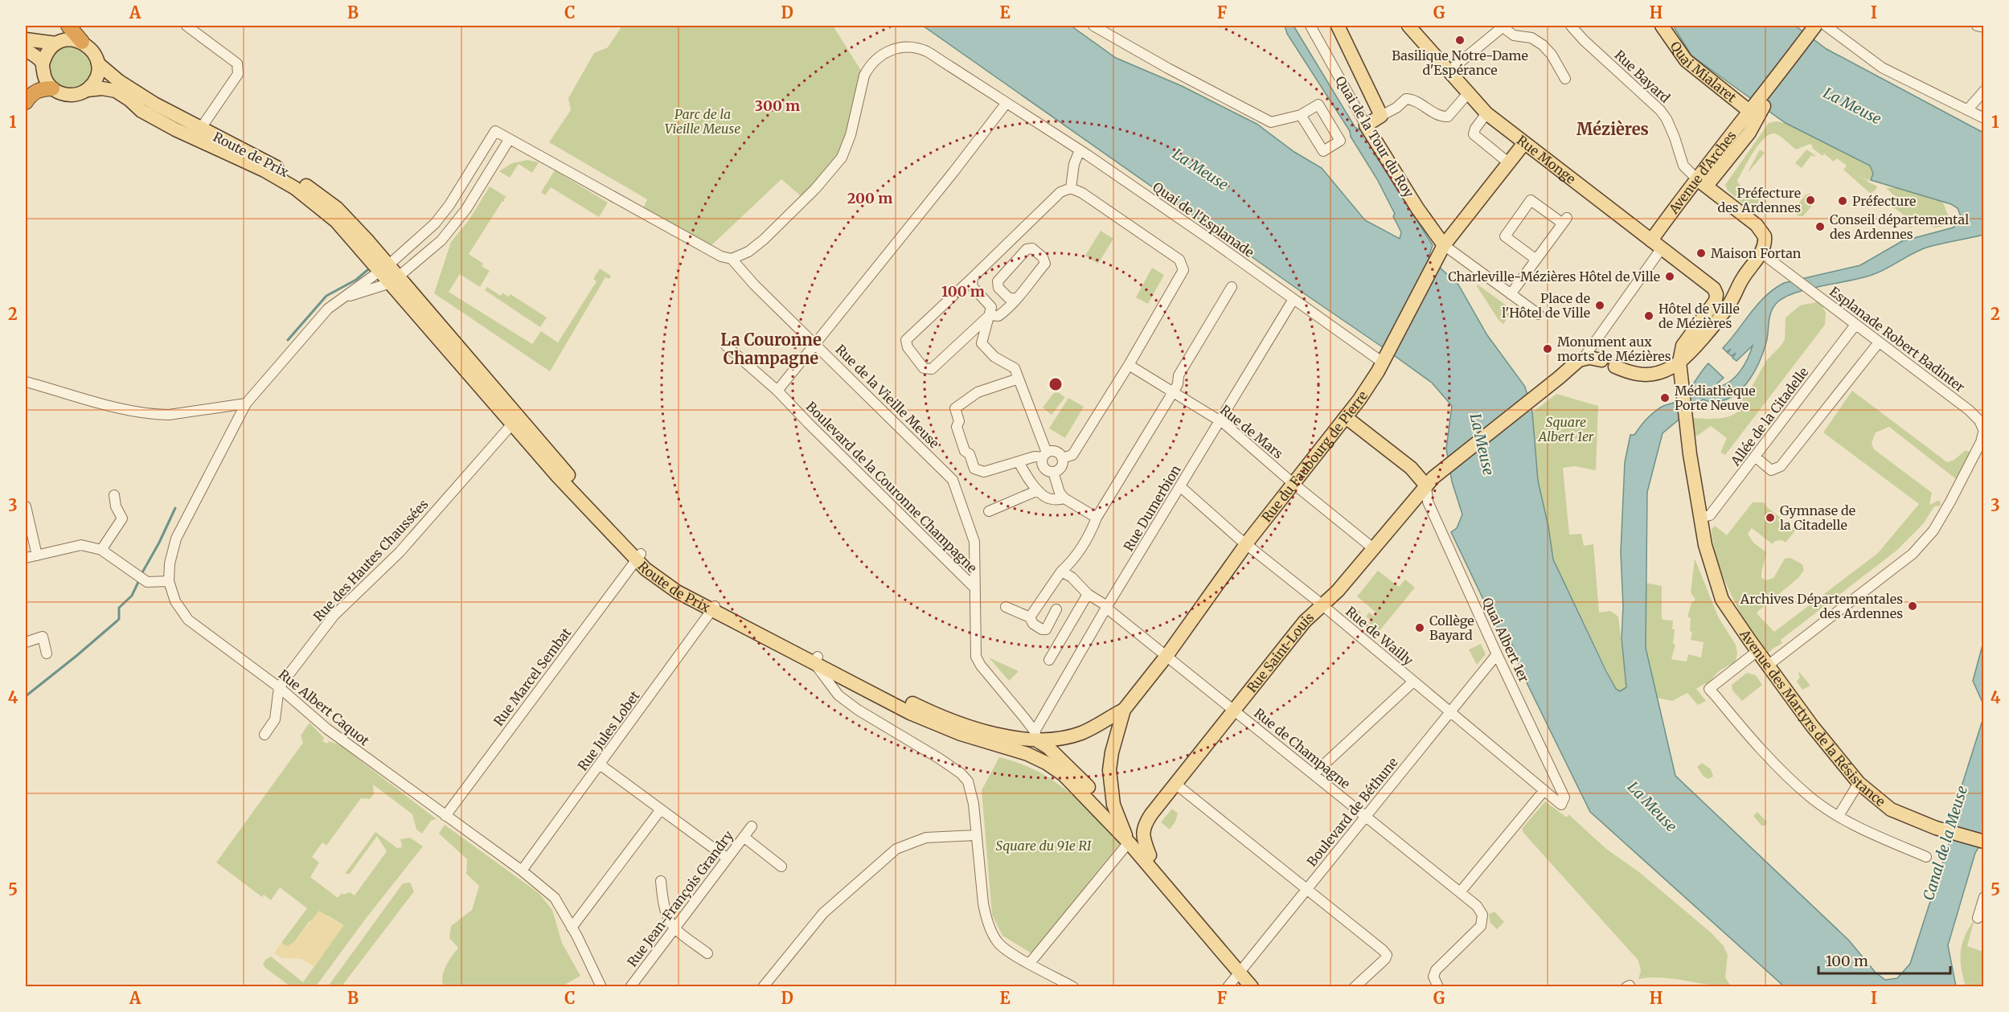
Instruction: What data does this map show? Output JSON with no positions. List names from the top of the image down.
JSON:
{
  "streets": {
    "main road": [
      "Quai Mialaret",
      "Quai de la Tour du Roy",
      "Route de Prix",
      "Rue Monge",
      "Avenue d'Arches",
      "Rue du Faubourg de Pierre",
      "Rue Saint-Louis",
      "Avenue des Martyrs de la Résistance"
    ],
    "street": [
      "Rue Bayard",
      "Quai de l'Esplanade",
      "Esplanade Robert Badinter",
      "Rue de la Vieille Meuse",
      "Allée de la Citadelle",
      "Rue de Mars",
      "Boulevard de la Couronne Champagne",
      "Rue Dumerbion",
      "Rue des Hautes Chaussées",
      "Rue de Wailly",
      "Quai Albert 1er",
      "Rue Marcel Sembat",
      "Rue Albert Caquot",
      "Rue Jules Lobet",
      "Rue de Champagne",
      "Boulevard de Béthune",
      "Rue Jean-François Grandry"
    ]
  },
  "crossings": [
    ["Quai Mialaret", "Avenue d'Arches"],
    ["Rue Bayard", "Avenue d'Arches"],
    ["Quai de la Tour du Roy", "Rue du Faubourg de Pierre"],
    ["Route de Prix", "Rue du Faubourg de Pierre"],
    ["Route de Prix", "Boulevard de la Couronne Champagne"],
    ["Route de Prix", "Rue Dumerbion"],
    ["Route de Prix", "Rue des Hautes Chaussées"],
    ["Route de Prix", "Rue Marcel Sembat"],
    ["Route de Prix", "Rue Albert Caquot"],
    ["Route de Prix", "Rue Jules Lobet"],
    ["Rue Monge", "Avenue d'Arches"],
    ["Rue Monge", "Rue du Faubourg de Pierre"],
    ["Rue Monge", "Avenue des Martyrs de la Résistance"],
    ["Quai de l'Esplanade", "Rue de la Vieille Meuse"],
    ["Quai de l'Esplanade", "Rue du Faubourg de Pierre"],
    ["Quai de l'Esplanade", "Rue Dumerbion"],
    ["Esplanade Robert Badinter", "Allée de la Citadelle"],
    ["Rue de la Vieille Meuse", "Boulevard de la Couronne Champagne"],
    ["Rue de la Vieille Meuse", "Rue Albert Caquot"],
    ["Allée de la Citadelle", "Avenue des Martyrs de la Résistance"],
    ["Rue de Mars", "Rue du Faubourg de Pierre"],
    ["Rue de Mars", "Rue Dumerbion"],
    ["Rue de Mars", "Rue Saint-Louis"],
    ["Rue du Faubourg de Pierre", "Rue de Wailly"],
    ["Rue du Faubourg de Pierre", "Rue de Champagne"],
    ["Boulevard de la Couronne Champagne", "Rue Dumerbion"],
    ["Rue Dumerbion", "Rue de Wailly"],
    ["Rue Dumerbion", "Rue de Champagne"],
    ["Rue des Hautes Chaussées", "Rue Albert Caquot"],
    ["Rue de Wailly", "Quai Albert 1er"],
    ["Rue de Wailly", "Rue Saint-Louis"],
    ["Rue de Wailly", "Boulevard de Béthune"],
    ["Quai Albert 1er", "Rue Saint-Louis"],
    ["Quai Albert 1er", "Boulevard de Béthune"],
    ["Rue Saint-Louis", "Rue de Champagne"],
    ["Rue Marcel Sembat", "Rue Albert Caquot"],
    ["Rue Albert Caquot", "Rue Jules Lobet"],
    ["Rue de Champagne", "Boulevard de Béthune"]
  ],
  "districts": ["Mézières", "La Couronne Champagne"],
  "water": ["La Meuse", "Canal de la Meuse"],
  "parks": ["Parc de la Vieille Meuse", "Square Albert 1er", "Square du 91e RI"],
  "places": [
    "Basilique Notre-Dame d'Espérance",
    "Préfecture des Ardennes",
    "Préfecture",
    "Conseil départemental des Ardennes",
    "Maison Fortan",
    "Charleville-Mézières Hôtel de Ville",
    "Place de l'Hôtel de Ville",
    "Hôtel de Ville de Mézières",
    "Monument aux morts de Mézières",
    "Médiathèque Porte Neuve",
    "Gymnase de la Citadelle",
    "Archives Départementales des Ardennes",
    "Collège Bayard"
  ],
  "scale_bar": "100 m",
  "grid": {
    "columns": [
      "A",
      "B",
      "C",
      "D",
      "E",
      "F",
      "G",
      "H",
      "I"
    ],
    "rows": [
      "1",
      "2",
      "3",
      "4",
      "5"
    ]
  },
  "rings": ["300 m", "200 m", "100 m"]
}
